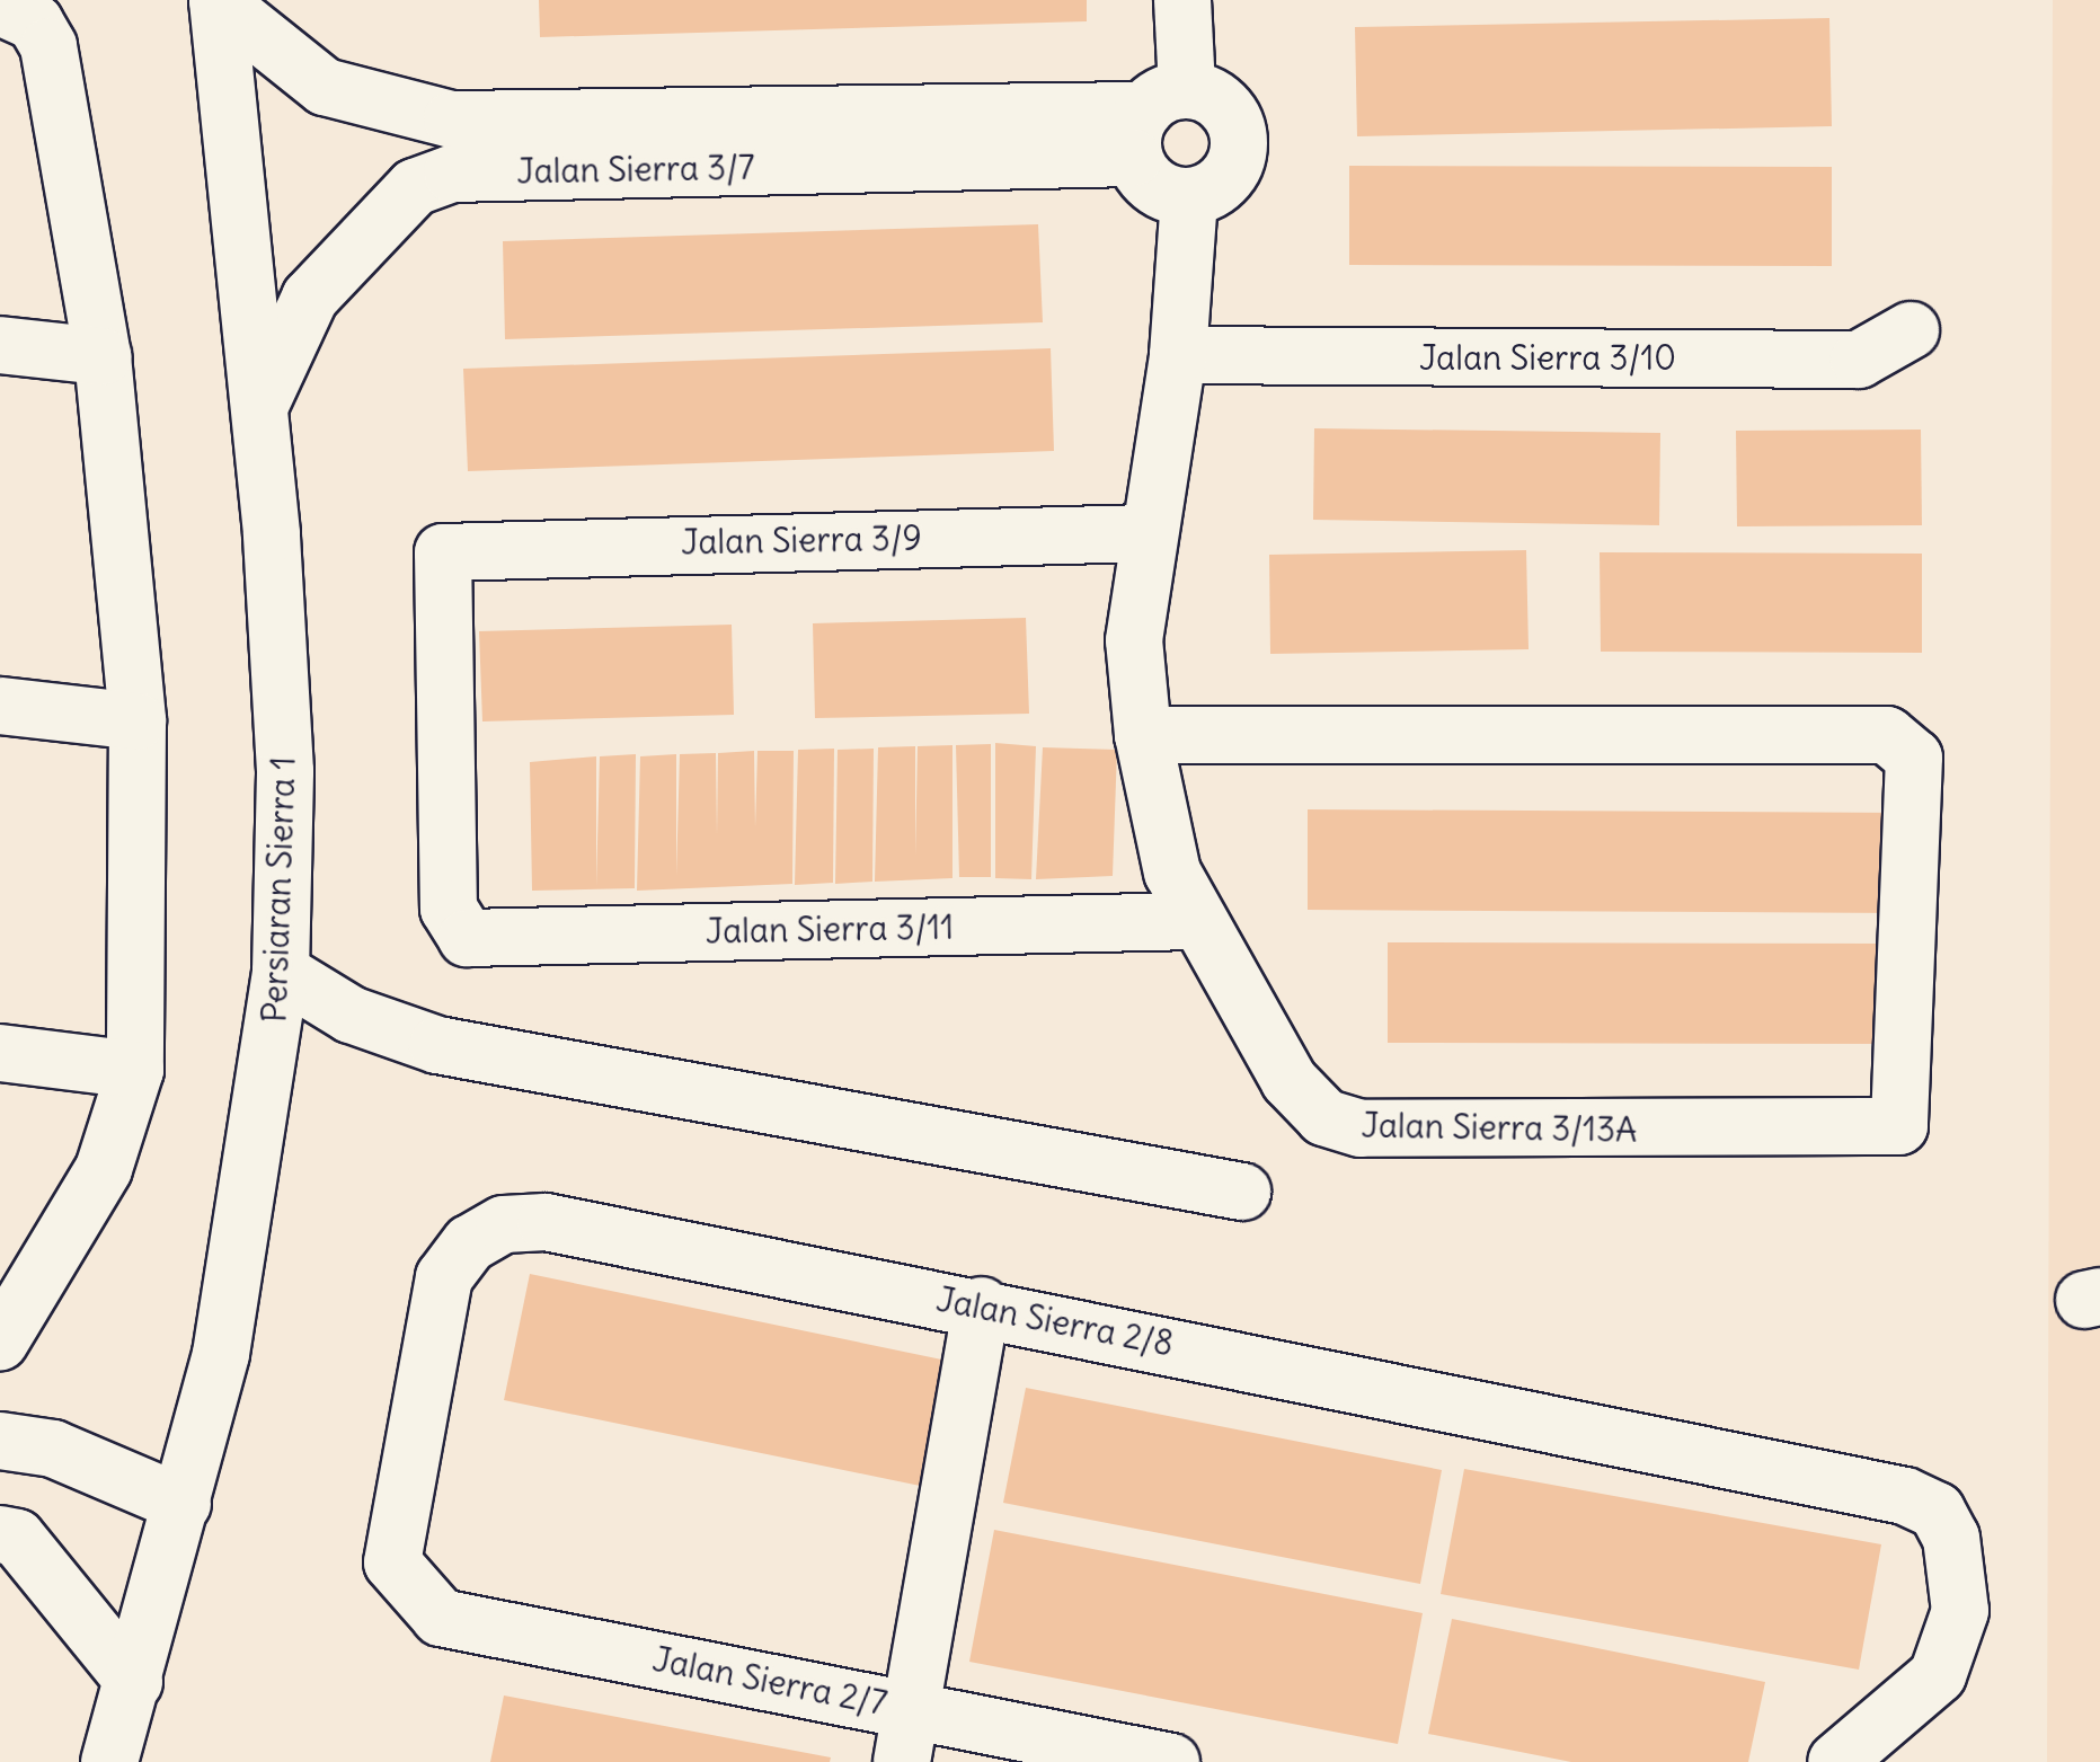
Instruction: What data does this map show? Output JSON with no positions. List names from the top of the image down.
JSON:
{
  "streets": {
    "street": [
      "Jalan Sierra 3/7",
      "Jalan Sierra 3/10",
      "Jalan Sierra 3/9",
      "Persiaran Sierra 1",
      "Jalan Sierra 3/11",
      "Jalan Sierra 3/13A",
      "Jalan Sierra 2/8",
      "Jalan Sierra 2/7"
    ]
  },
  "crossings": [
    ["Jalan Sierra 3/7", "Persiaran Sierra 1"],
    ["Jalan Sierra 3/7", "Jalan Sierra 3/13A"],
    ["Jalan Sierra 3/10", "Jalan Sierra 3/13A"],
    ["Jalan Sierra 3/9", "Jalan Sierra 3/11"],
    ["Jalan Sierra 3/9", "Jalan Sierra 3/13A"],
    ["Jalan Sierra 3/11", "Jalan Sierra 3/13A"],
    ["Jalan Sierra 2/8", "Jalan Sierra 2/7"]
  ]
}
